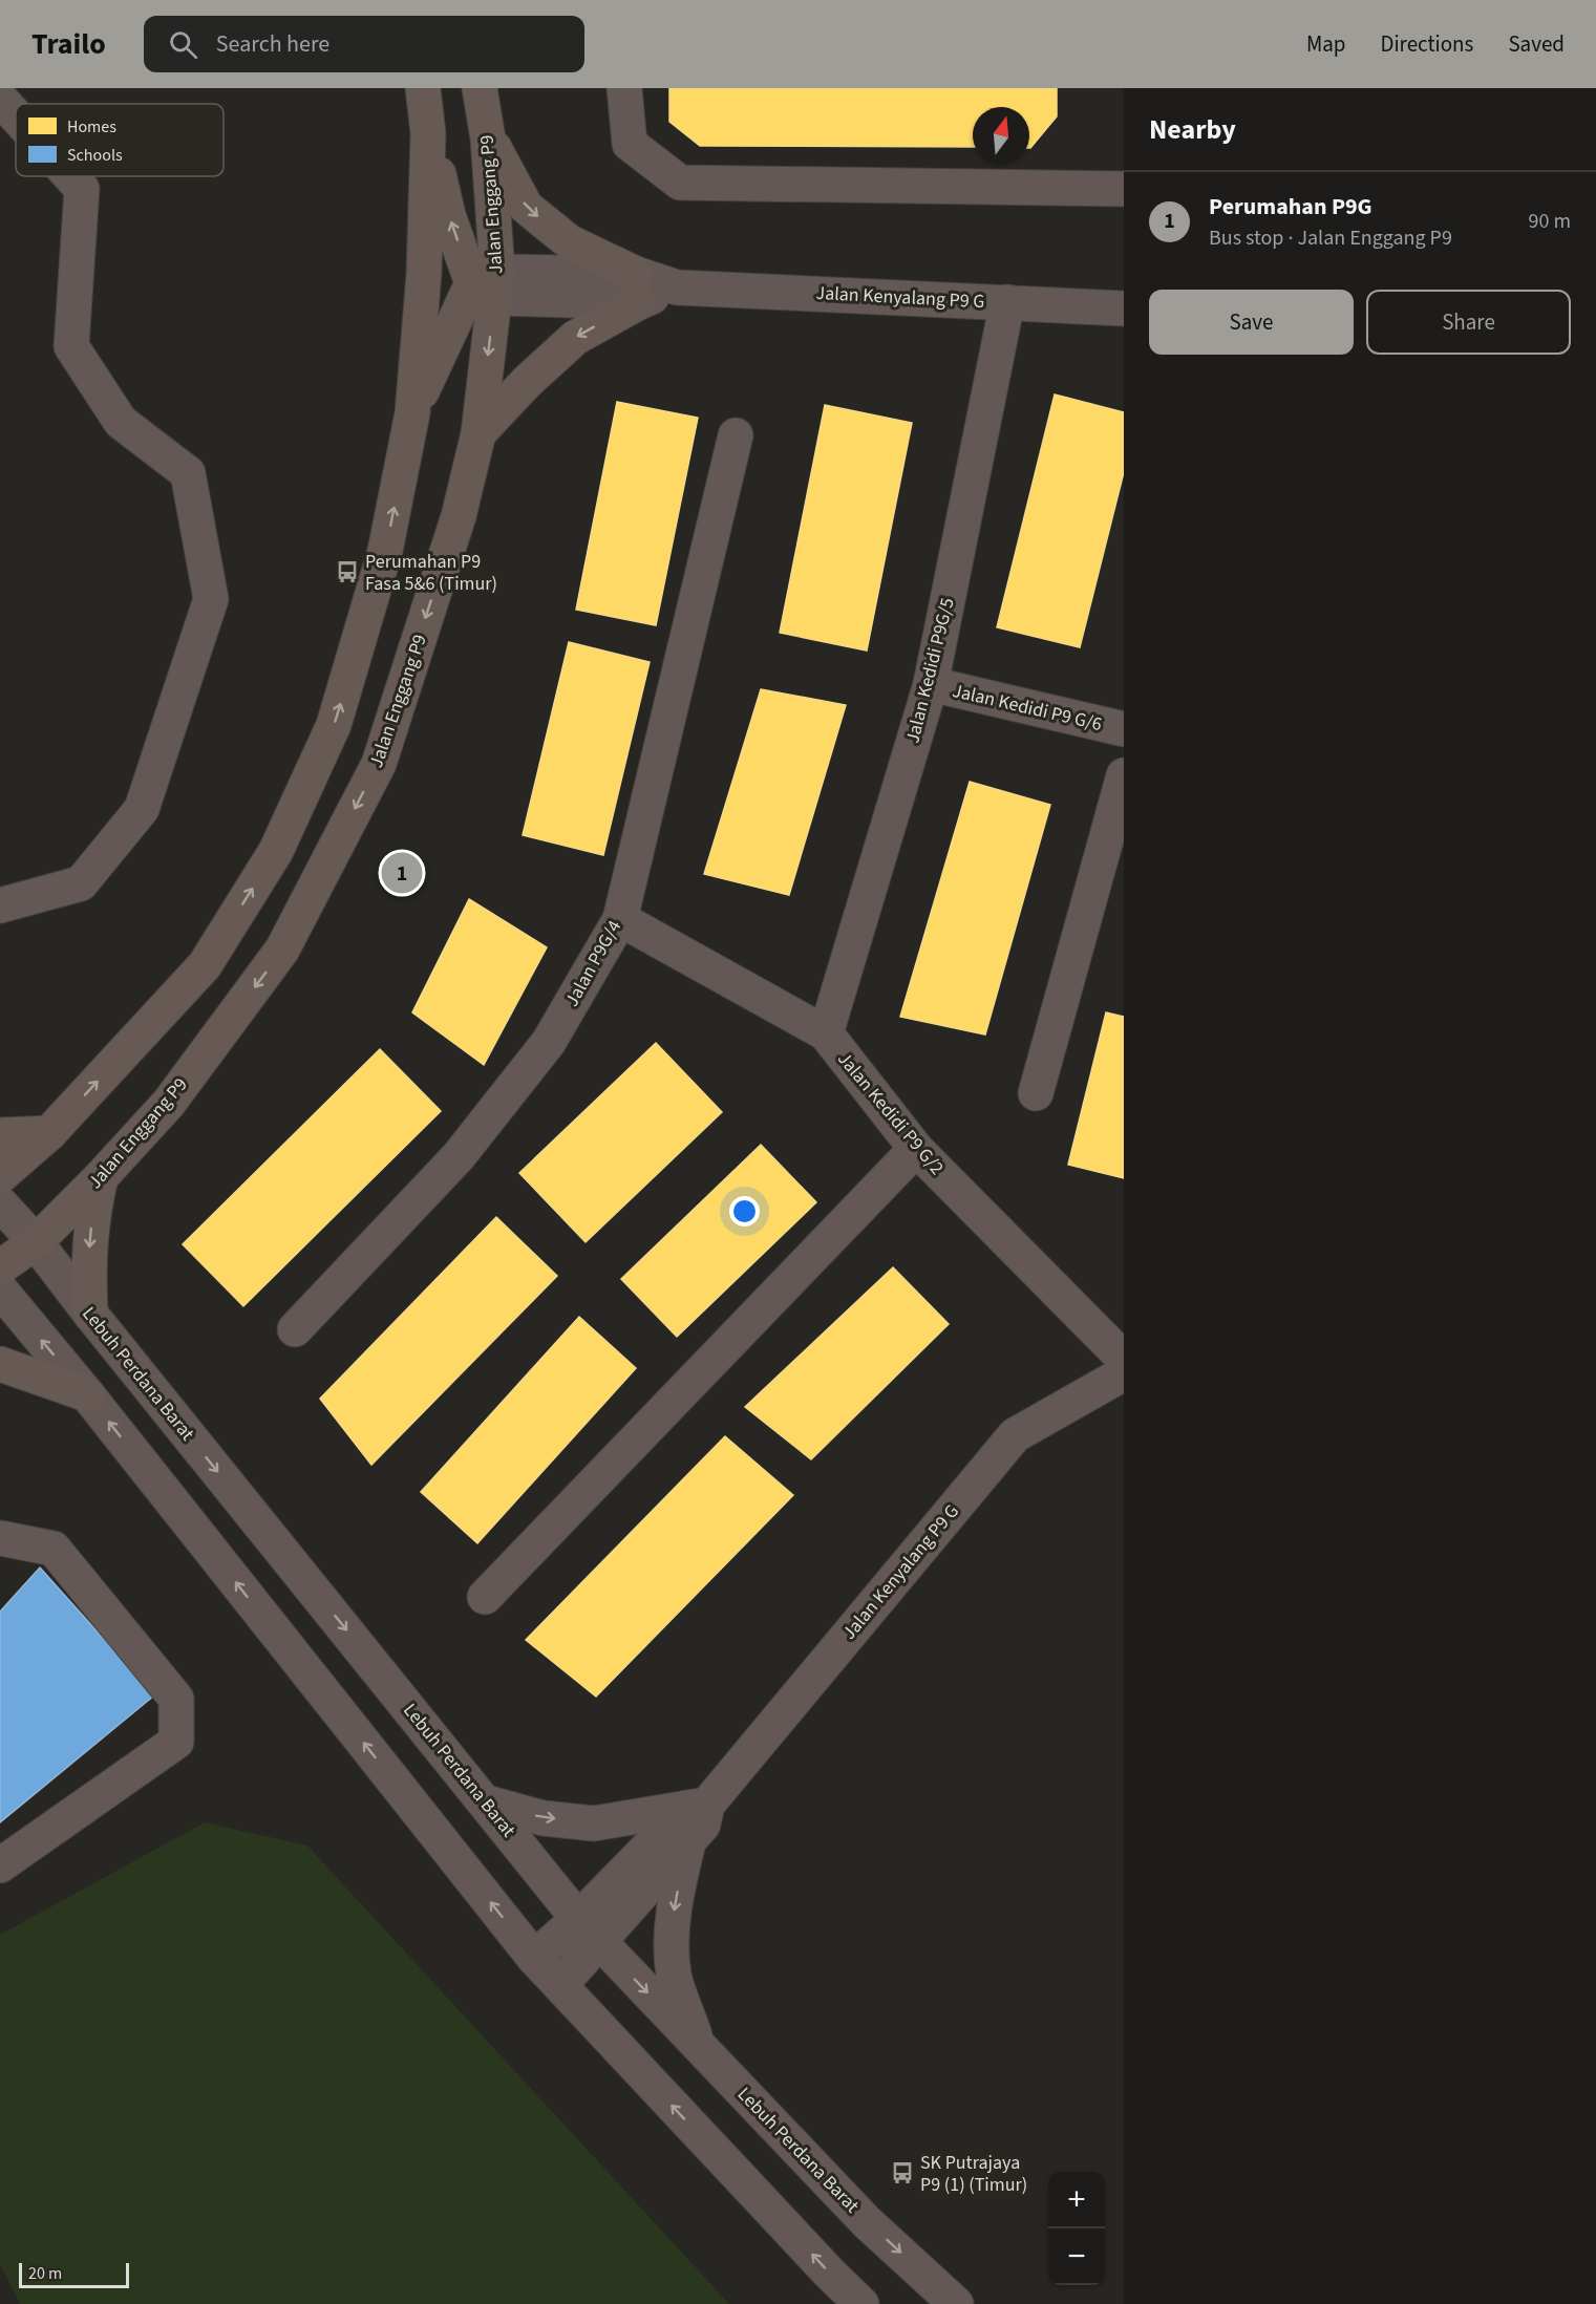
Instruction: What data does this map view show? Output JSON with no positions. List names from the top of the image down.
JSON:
{
  "streets": {
    "main road": ["Jalan Enggang P9"],
    "street": [
      "Jalan Kenyalang P9 G",
      "Jalan Kedidi P9G/5",
      "Jalan Kedidi P9 G/6",
      "Jalan P9G/4",
      "Jalan Kedidi P9 G/2",
      "Lebuh Perdana Barat"
    ]
  },
  "crossings": [
    ["Jalan Enggang P9", "Jalan Kenyalang P9 G"],
    ["Jalan Enggang P9", "Lebuh Perdana Barat"],
    ["Jalan Kenyalang P9 G", "Jalan Kedidi P9G/5"],
    ["Jalan Kenyalang P9 G", "Lebuh Perdana Barat"],
    ["Jalan Kedidi P9G/5", "Jalan Kedidi P9 G/6"],
    ["Jalan Kedidi P9G/5", "Jalan Kedidi P9 G/2"],
    ["Jalan P9G/4", "Jalan Kedidi P9 G/2"]
  ],
  "places": {
    "bus stop": ["Perumahan P9 Fasa 5&6 (Timur)", "SK Putrajaya P9 (1) (Timur)"]
  },
  "legend": ["Homes", "Schools"],
  "scale_bar": "20 m",
  "north": "top",
  "page": {
    "header": "Trailo",
    "search": "Search here",
    "nav": ["Map", "Directions", "Saved"],
    "heading": "Nearby",
    "list": [
      {
        "mark": "1",
        "name": "Perumahan P9G",
        "note": "Bus stop · Jalan Enggang P9",
        "value": "90 m"
      }
    ],
    "buttons": ["Save", "Share"],
    "pins": "1",
    "map_buttons": ["+", "−"],
    "scale": "20 m"
  }
}
